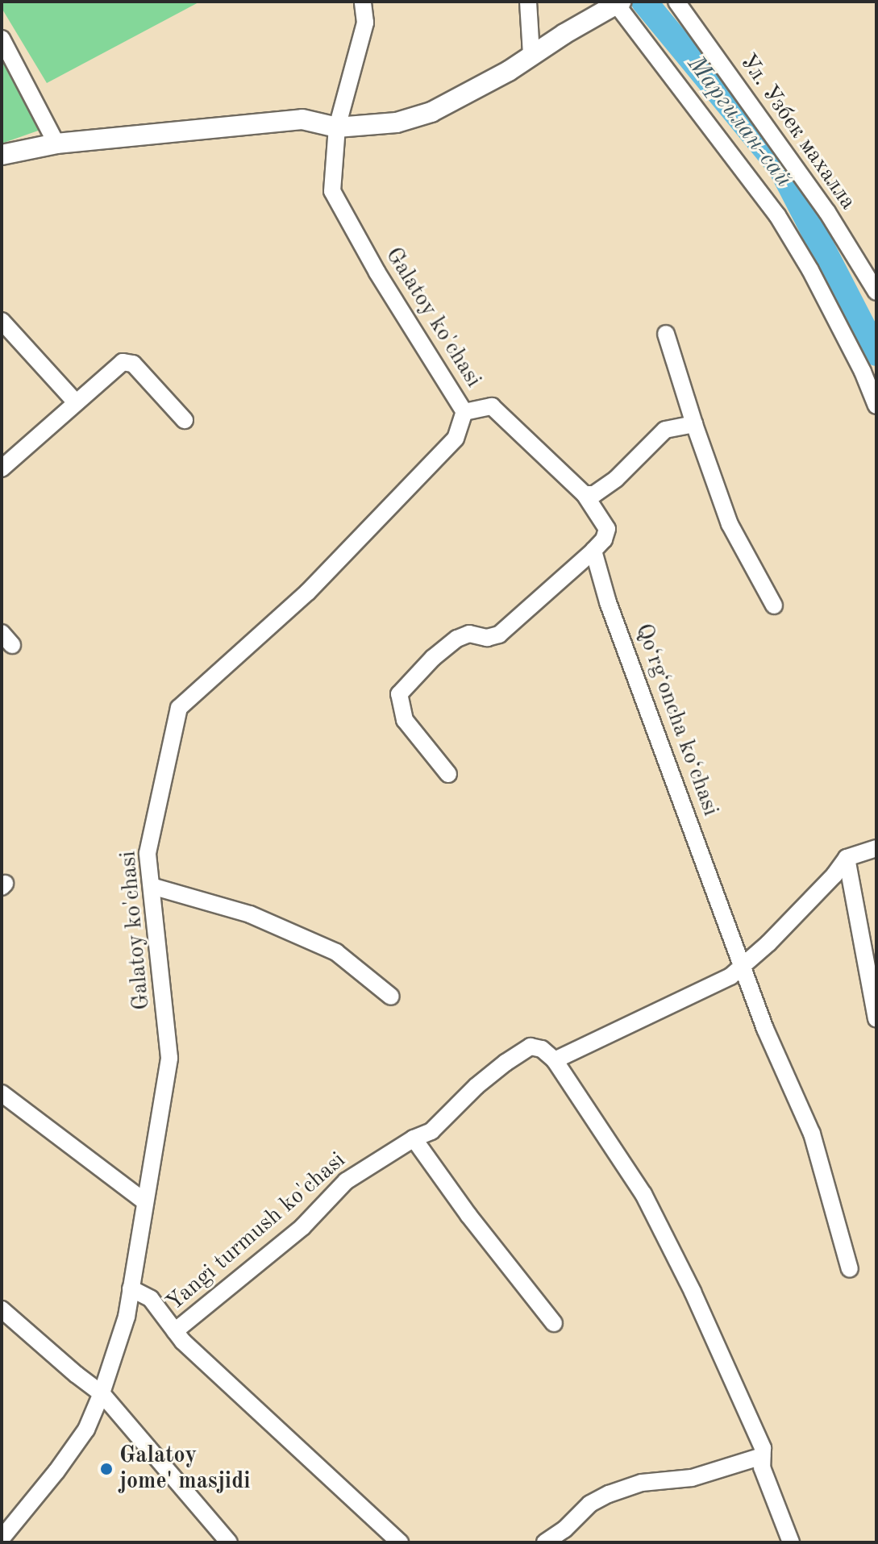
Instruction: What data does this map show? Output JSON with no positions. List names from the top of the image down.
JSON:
{
  "streets": {
    "street": [
      "Ул. Узбек махалла",
      "Galatoy ko'chasi",
      "Qo‘rg‘oncha ko‘chasi",
      "Yangi turmush ko'chasi"
    ]
  },
  "crossings": [
    ["Galatoy ko'chasi", "Yangi turmush ko'chasi"]
  ],
  "water": ["Маргилан-сай"],
  "places": ["Galatoy jome' masjidi"]
}
